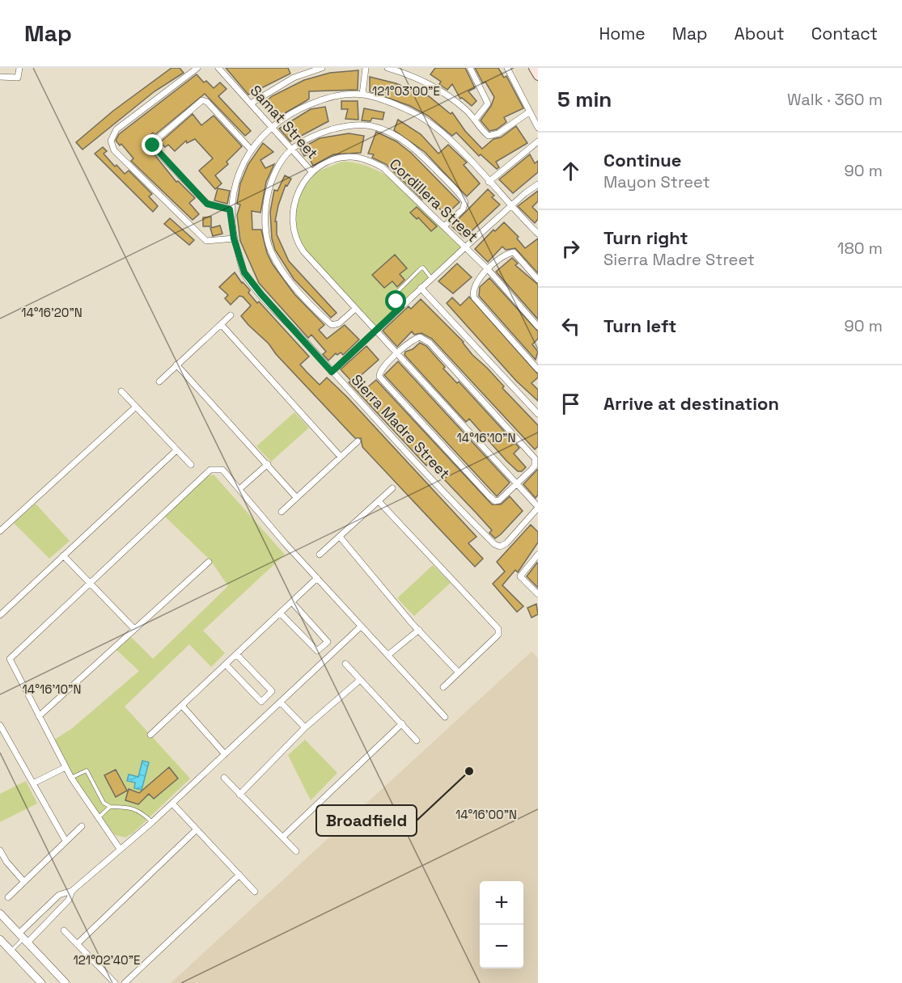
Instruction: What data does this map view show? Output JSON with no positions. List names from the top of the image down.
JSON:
{
  "streets": {
    "street": ["Samat Street", "Cordillera Street", "Sierra Madre Street"]
  },
  "crossings": [
    ["Samat Street", "Cordillera Street"],
    ["Samat Street", "Sierra Madre Street"]
  ],
  "places": ["Broadfield"],
  "page": {
    "header": "Map",
    "nav": [
      "Home",
      "Map",
      "About",
      "Contact"
    ],
    "heading": ["5 min", "Walk · 360 m"],
    "list": [
      ["Continue", "Mayon Street", "90 m"],
      ["Turn right", "Sierra Madre Street", "180 m"],
      ["Turn left", "90 m"],
      "Arrive at destination"
    ],
    "map_buttons": ["+", "−"]
  },
  "coordinates": [
    "121°03'00\"E",
    "14°16'20\"N",
    "14°16'10\"N",
    "14°16'00\"N",
    "121°02'40\"E"
  ]
}
